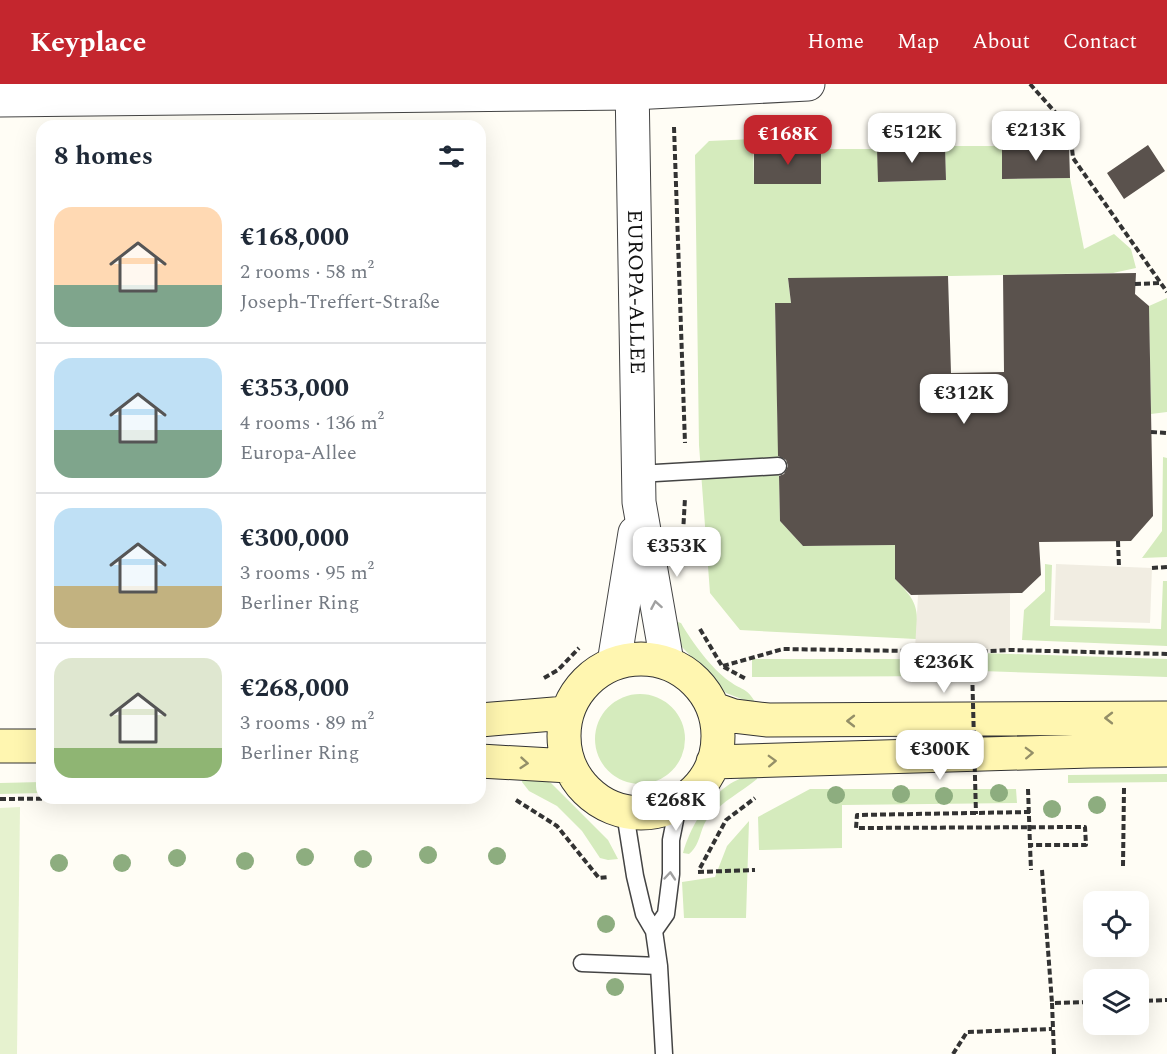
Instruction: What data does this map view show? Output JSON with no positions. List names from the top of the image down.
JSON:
{
  "streets": {
    "street": ["EUROPA-ALLEE"]
  },
  "page": {
    "header": "Keyplace",
    "nav": [
      "Home",
      "Map",
      "About",
      "Contact"
    ],
    "price": [
      "€213K",
      "€512K",
      "€168K",
      "€312K",
      "€353K",
      "€236K",
      "€300K",
      "€268K"
    ],
    "heading": "8 homes",
    "list": [
      {
        "name": "€168,000",
        "note": "2 rooms · 58 m² · Joseph-Treffert-Straße"
      },
      {
        "name": "€353,000",
        "note": "4 rooms · 136 m² · Europa-Allee"
      },
      {
        "name": "€300,000",
        "note": "3 rooms · 95 m² · Berliner Ring"
      },
      {
        "name": "€268,000",
        "note": "3 rooms · 89 m² · Berliner Ring"
      }
    ]
  }
}
